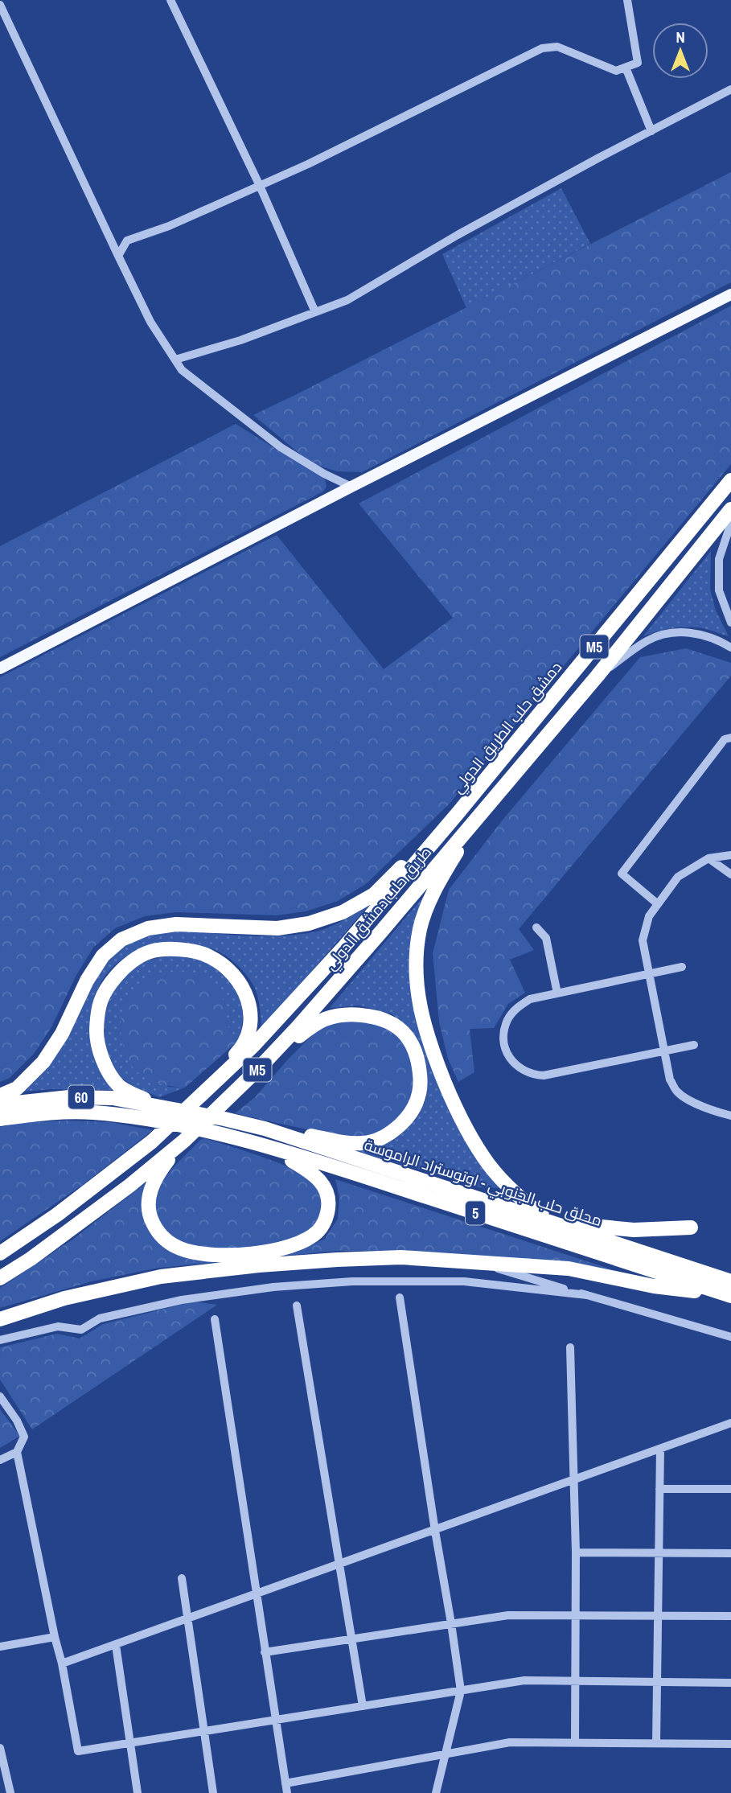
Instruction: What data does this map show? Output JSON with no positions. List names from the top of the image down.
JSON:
{
  "streets": {
    "highway": [
      "M5",
      "دمشق حلب الطريق الدولي",
      "طريق حلب دمشق الدولي",
      "60",
      "محلق حلب الجنوبي - اوتوستراد الراموسة",
      "5"
    ]
  },
  "crossings": [
    ["دمشق حلب الطريق الدولي", "طريق حلب دمشق الدولي"],
    ["60", "محلق حلب الجنوبي - اوتوستراد الراموسة"]
  ],
  "north": "top"
}
